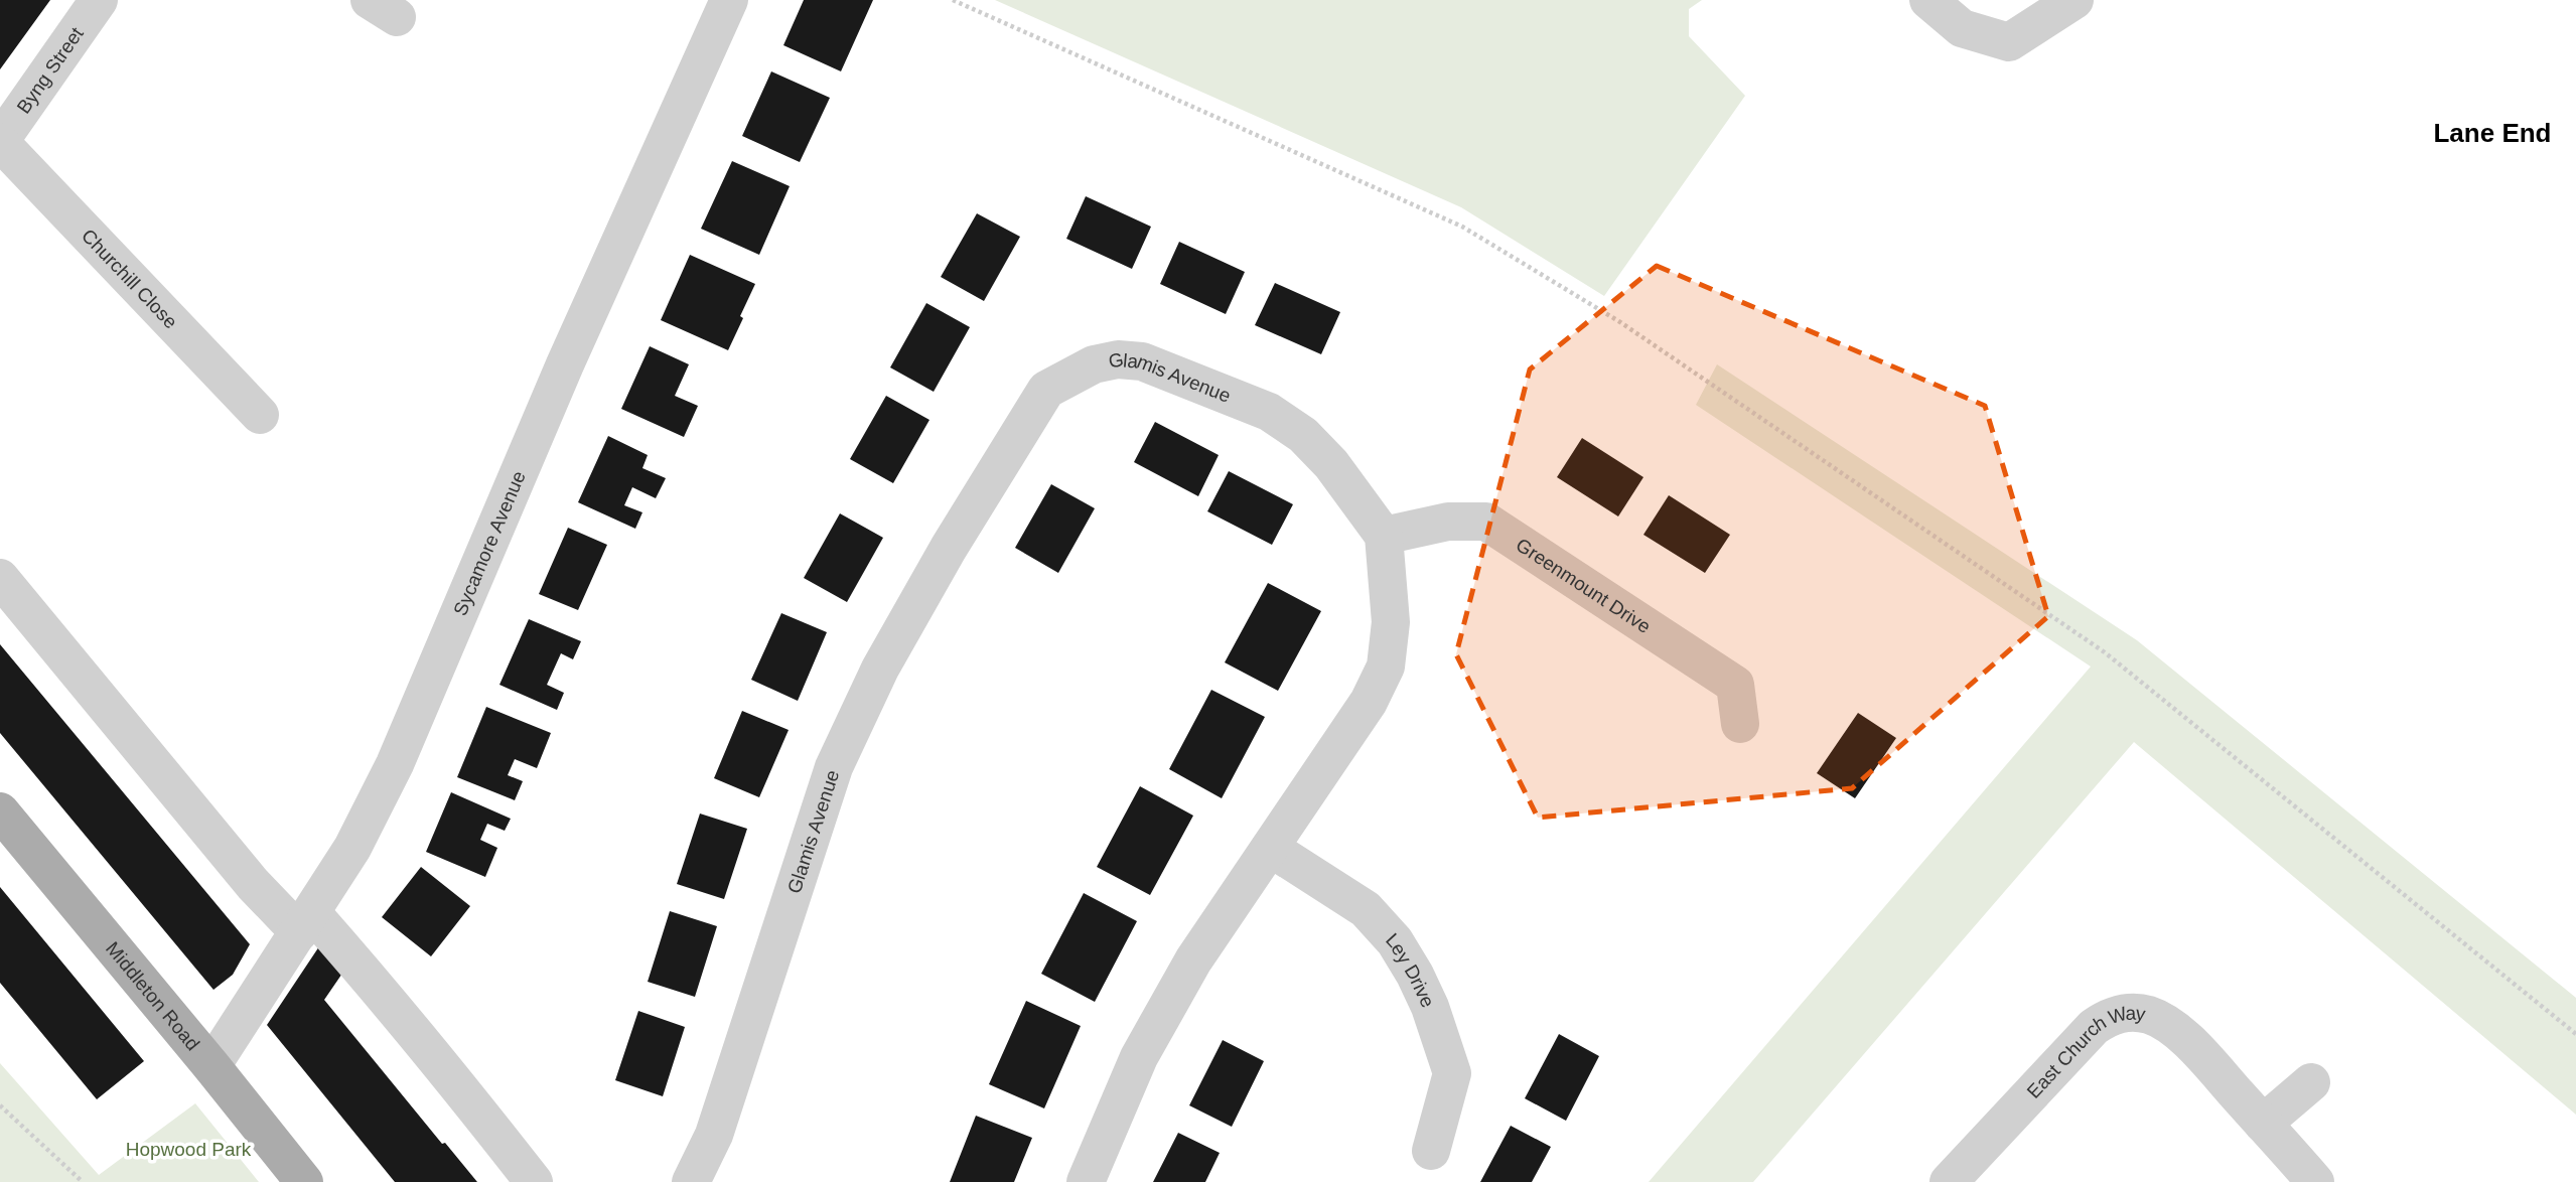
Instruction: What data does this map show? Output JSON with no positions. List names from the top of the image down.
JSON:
{
  "streets": {
    "main road": ["Middleton Road"],
    "street": [
      "Byng Street",
      "Churchill Close",
      "Glamis Avenue",
      "Sycamore Avenue",
      "Greenmount Drive",
      "Ley Drive",
      "East Church Way"
    ]
  },
  "crossings": [
    ["Byng Street", "Churchill Close"],
    ["Glamis Avenue", "Greenmount Drive"],
    ["Sycamore Avenue", "Middleton Road"]
  ],
  "districts": ["Lane End"],
  "parks": ["Hopwood Park"]
}
